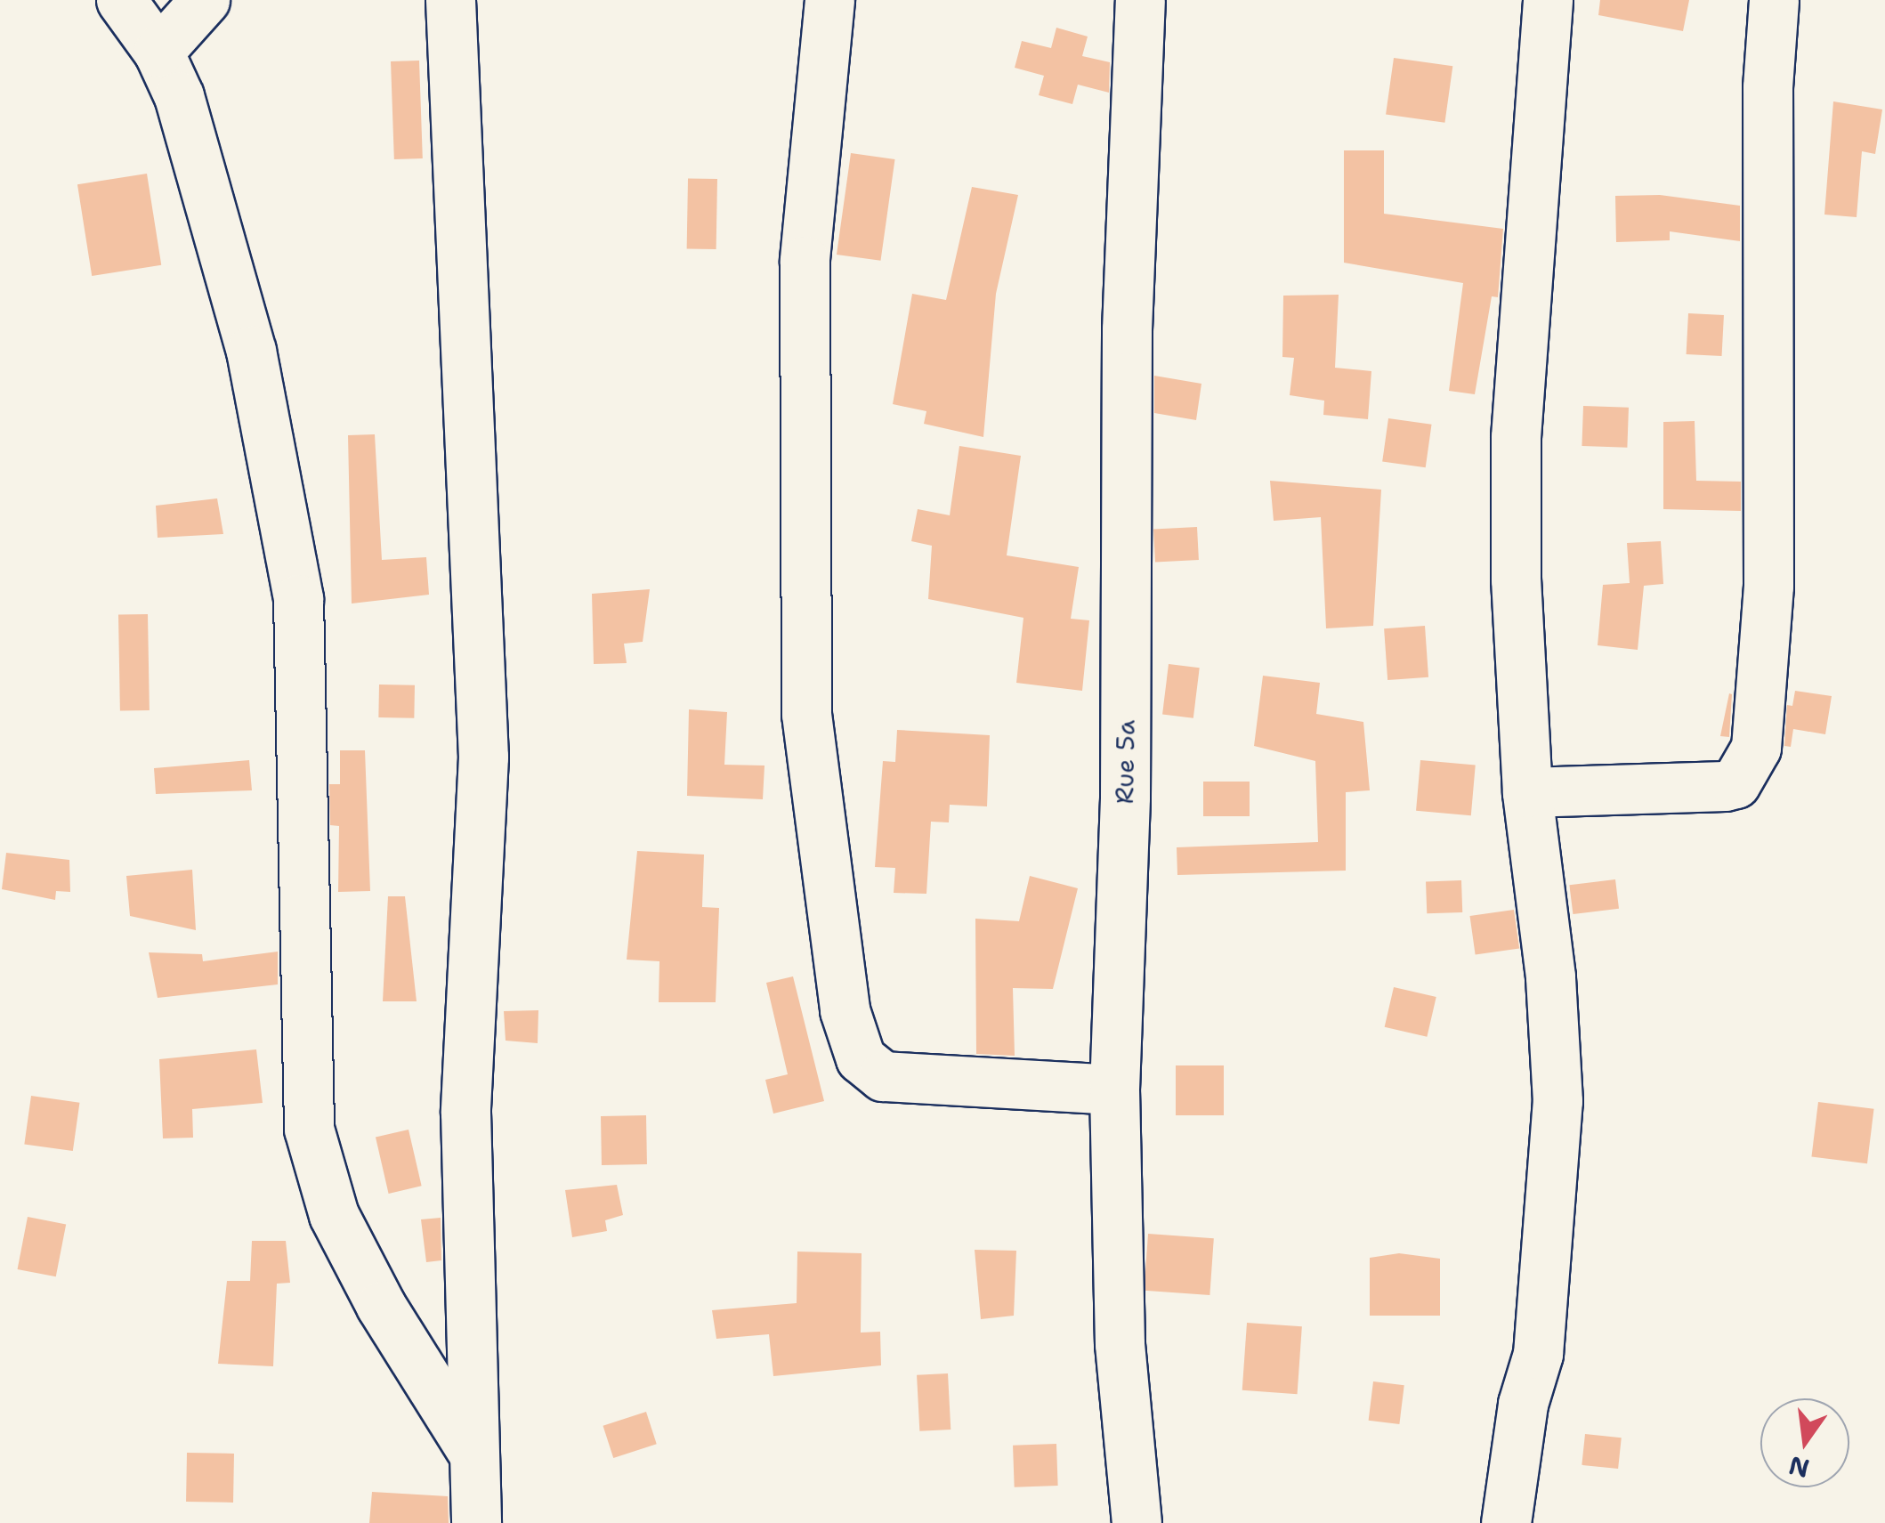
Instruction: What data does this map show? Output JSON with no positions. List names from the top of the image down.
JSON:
{
  "streets": {
    "street": ["Rue 5a"]
  },
  "north": "bottom"
}
